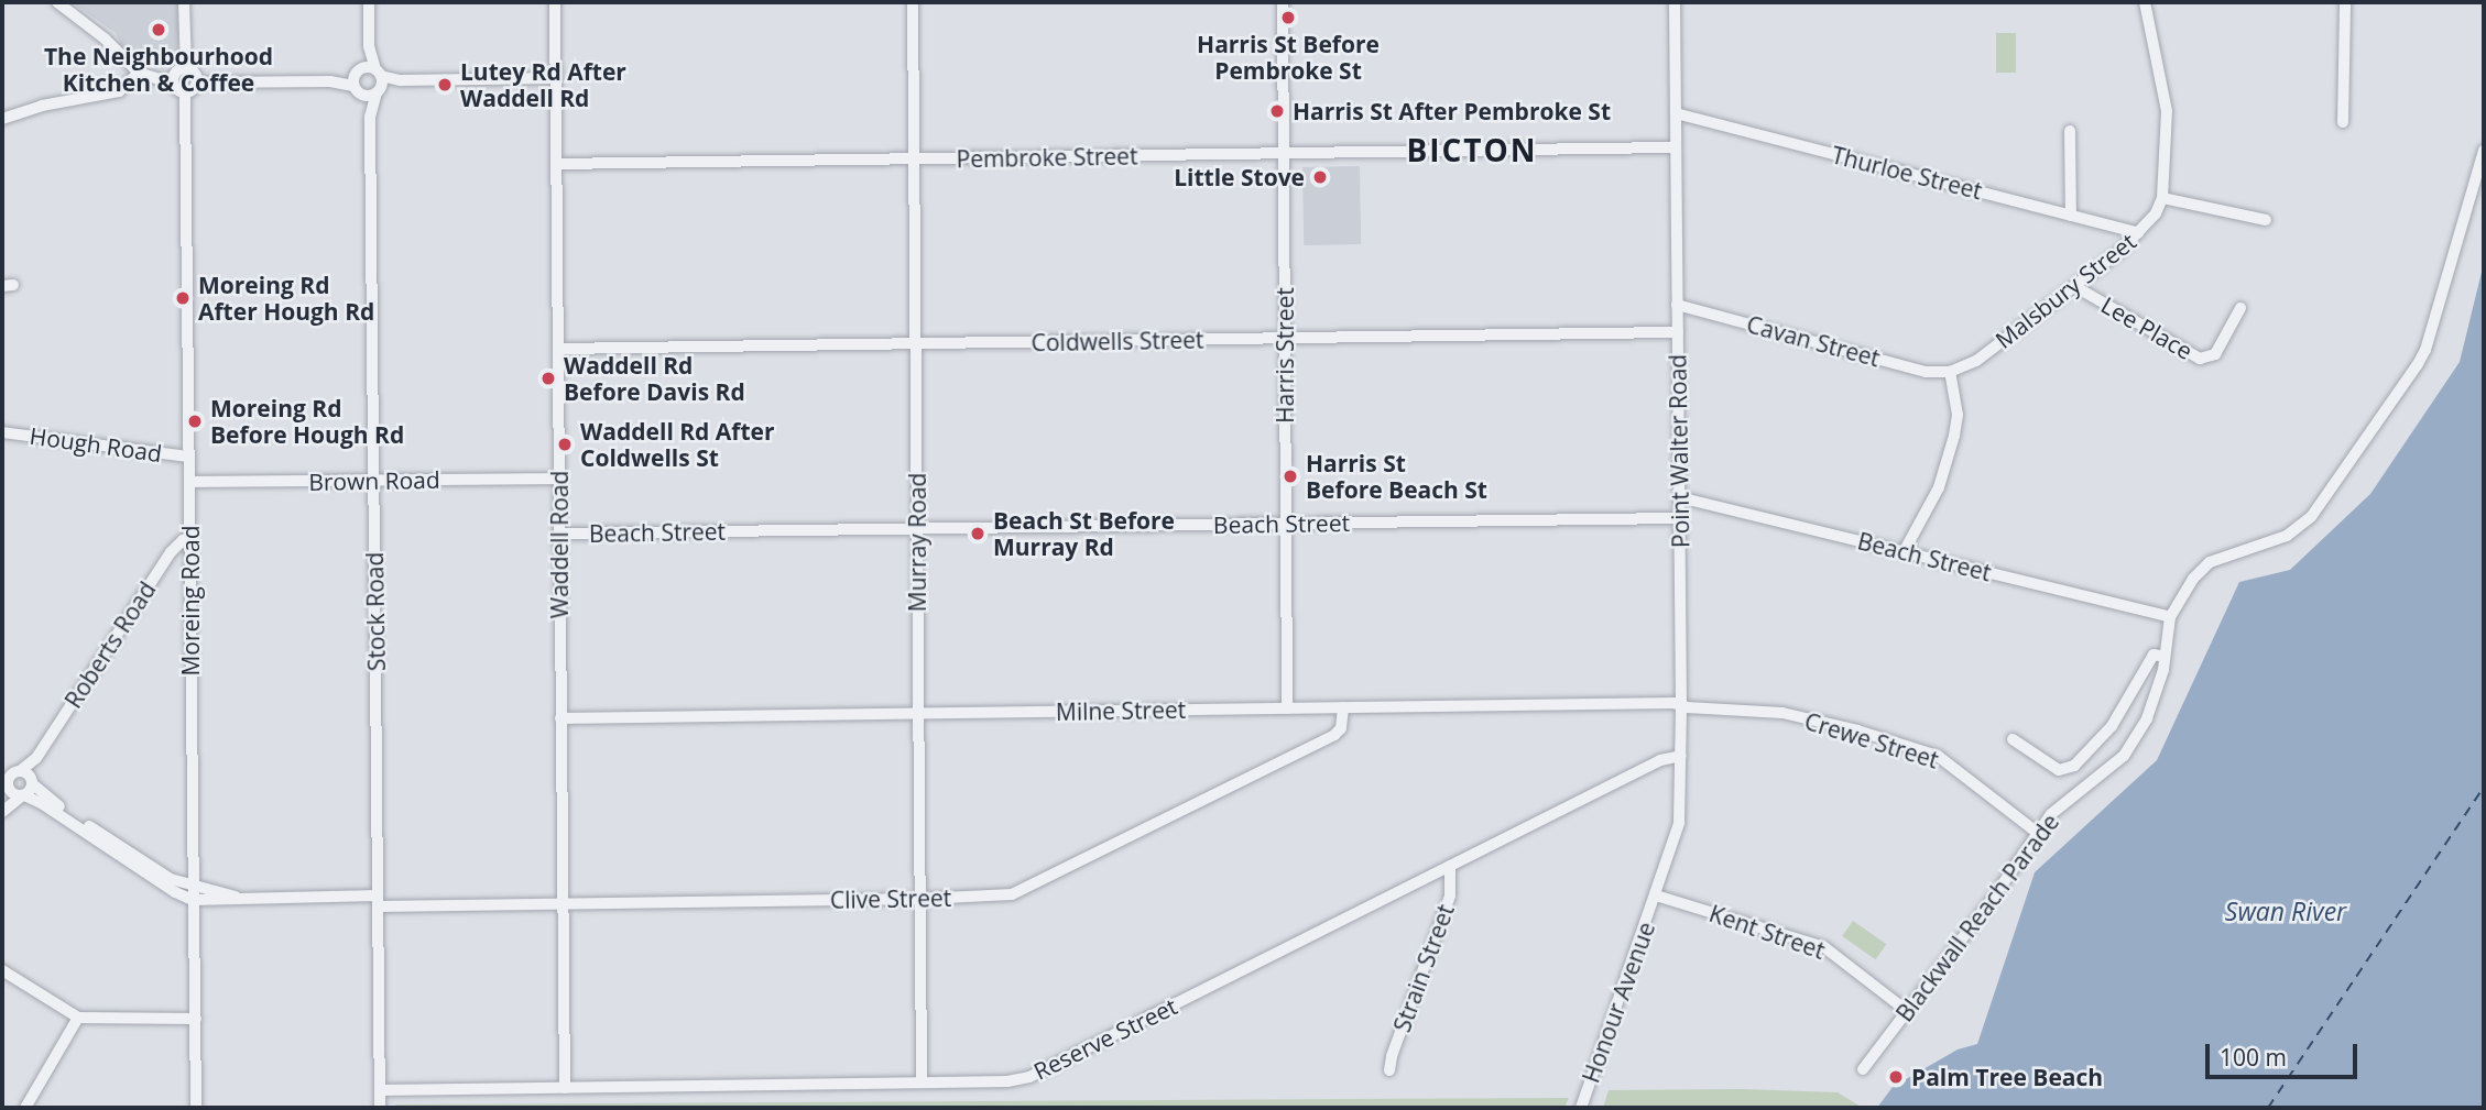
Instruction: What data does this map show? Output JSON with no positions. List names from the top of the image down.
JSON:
{
  "streets": {
    "street": [
      "Pembroke Street",
      "Thurloe Street",
      "Malsbury Street",
      "Lee Place",
      "Coldwells Street",
      "Cavan Street",
      "Harris Street",
      "Hough Road",
      "Point Walter Road",
      "Brown Road",
      "Beach Street",
      "Murray Road",
      "Waddell Road",
      "Moreing Road",
      "Stock Road",
      "Roberts Road",
      "Milne Street",
      "Crewe Street",
      "Clive Street",
      "Blackwall Reach Parade",
      "Kent Street",
      "Strain Street",
      "Honour Avenue",
      "Reserve Street"
    ]
  },
  "crossings": [
    ["Pembroke Street", "Harris Street"],
    ["Pembroke Street", "Point Walter Road"],
    ["Pembroke Street", "Murray Road"],
    ["Pembroke Street", "Waddell Road"],
    ["Thurloe Street", "Malsbury Street"],
    ["Thurloe Street", "Point Walter Road"],
    ["Malsbury Street", "Lee Place"],
    ["Malsbury Street", "Cavan Street"],
    ["Coldwells Street", "Harris Street"],
    ["Coldwells Street", "Point Walter Road"],
    ["Coldwells Street", "Murray Road"],
    ["Coldwells Street", "Waddell Road"],
    ["Cavan Street", "Point Walter Road"],
    ["Harris Street", "Beach Street"],
    ["Harris Street", "Milne Street"],
    ["Hough Road", "Moreing Road"],
    ["Point Walter Road", "Beach Street"],
    ["Point Walter Road", "Milne Street"],
    ["Point Walter Road", "Crewe Street"],
    ["Point Walter Road", "Kent Street"],
    ["Point Walter Road", "Honour Avenue"],
    ["Point Walter Road", "Reserve Street"],
    ["Brown Road", "Waddell Road"],
    ["Brown Road", "Moreing Road"],
    ["Brown Road", "Stock Road"],
    ["Beach Street", "Murray Road"],
    ["Beach Street", "Waddell Road"],
    ["Beach Street", "Blackwall Reach Parade"],
    ["Murray Road", "Milne Street"],
    ["Murray Road", "Clive Street"],
    ["Murray Road", "Reserve Street"],
    ["Waddell Road", "Milne Street"],
    ["Waddell Road", "Clive Street"],
    ["Waddell Road", "Reserve Street"],
    ["Moreing Road", "Roberts Road"],
    ["Moreing Road", "Clive Street"],
    ["Stock Road", "Clive Street"],
    ["Stock Road", "Reserve Street"],
    ["Roberts Road", "Clive Street"],
    ["Milne Street", "Crewe Street"],
    ["Milne Street", "Clive Street"],
    ["Crewe Street", "Blackwall Reach Parade"],
    ["Blackwall Reach Parade", "Kent Street"],
    ["Kent Street", "Honour Avenue"],
    ["Strain Street", "Reserve Street"]
  ],
  "districts": ["BICTON"],
  "water": ["Swan River"],
  "places": [
    "Harris St Before Pembroke St",
    "The Neighbourhood Kitchen & Coffee",
    "Lutey Rd After Waddell Rd",
    "Harris St After Pembroke St",
    "Little Stove",
    "Moreing Rd After Hough Rd",
    "Waddell Rd Before Davis Rd",
    "Moreing Rd Before Hough Rd",
    "Waddell Rd After Coldwells St",
    "Harris St Before Beach St",
    "Beach St Before Murray Rd",
    "Palm Tree Beach"
  ],
  "scale_bar": "100 m"
}
